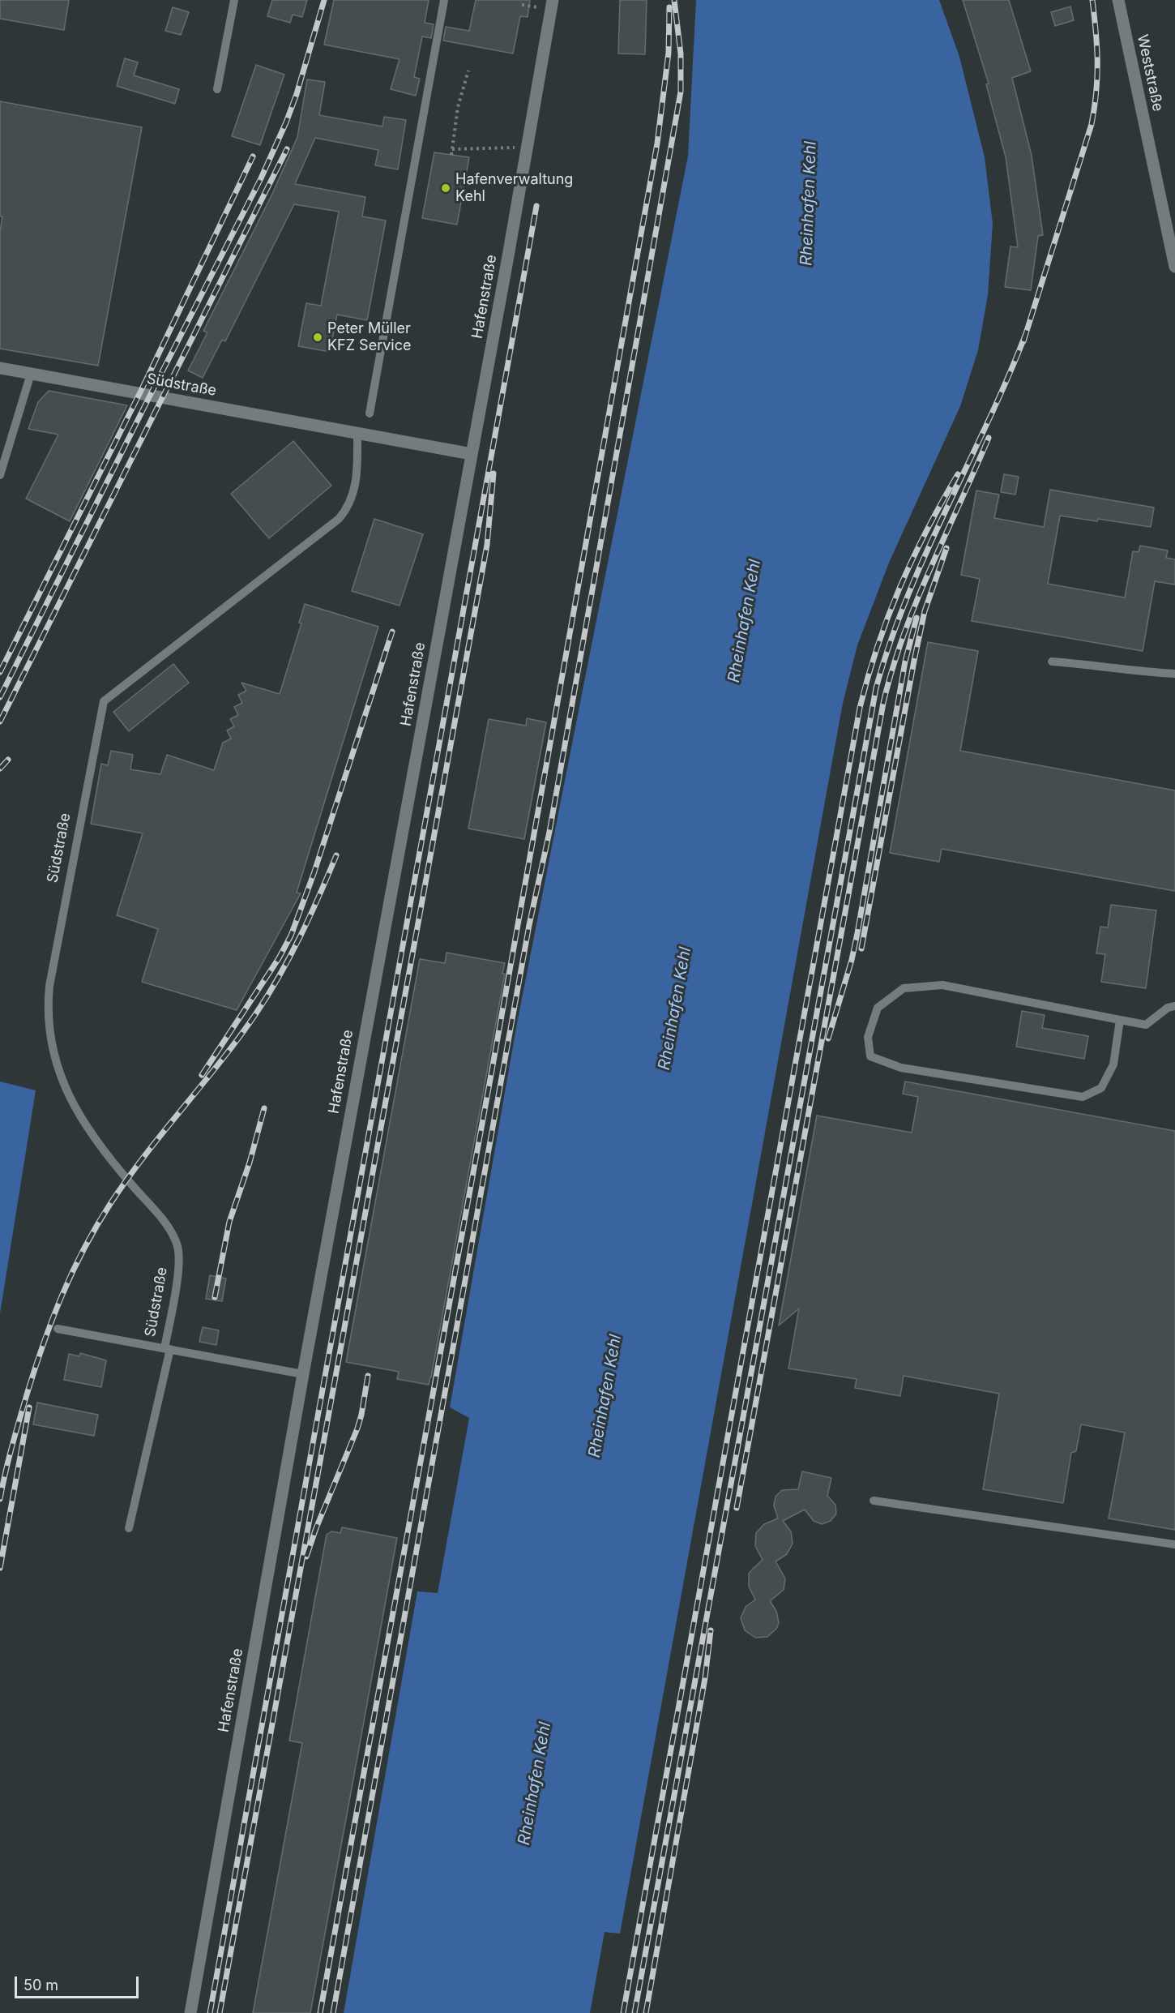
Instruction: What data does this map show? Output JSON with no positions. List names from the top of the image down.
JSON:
{
  "streets": {
    "street": ["Weststraße", "Hafenstraße", "Südstraße"]
  },
  "crossings": [
    ["Hafenstraße", "Südstraße"]
  ],
  "water": ["Rheinhafen Kehl"],
  "places": ["Hafenverwaltung Kehl", "Peter Müller KFZ Service"],
  "scale_bar": "50 m"
}
